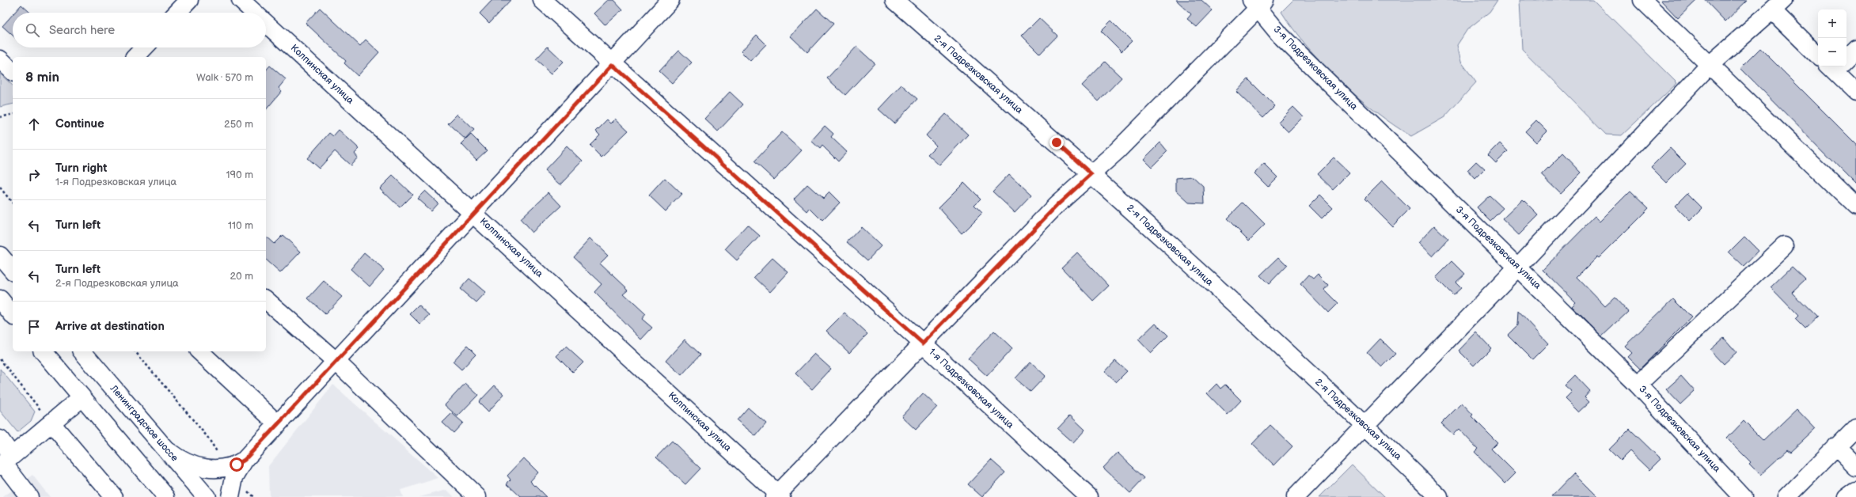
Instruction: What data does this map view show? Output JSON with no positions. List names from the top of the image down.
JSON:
{
  "streets": {
    "main road": [
      "3-я Подрезковская улица",
      "Колпинская улица",
      "2-я Подрезковская улица",
      "1-я Подрезковская улица",
      "Ленинградское шоссе"
    ]
  },
  "page": {
    "map_buttons": ["+", "−"],
    "search": "Search here",
    "heading": ["8 min", "Walk · 570 m"],
    "list": [
      ["Continue", "250 m"],
      ["Turn right", "1-я Подрезковская улица", "190 m"],
      ["Turn left", "110 m"],
      ["Turn left", "2-я Подрезковская улица", "20 m"],
      "Arrive at destination"
    ]
  }
}
